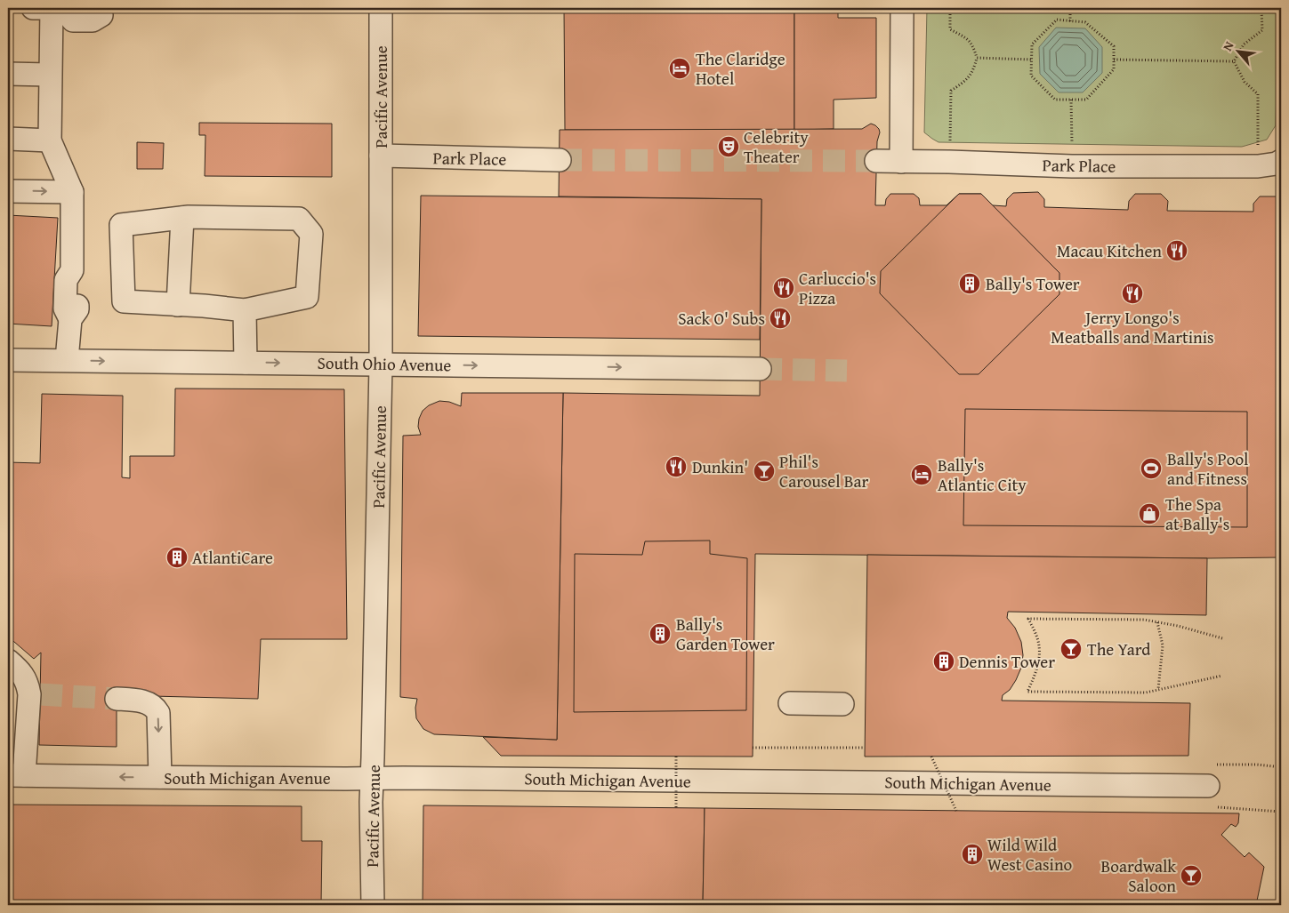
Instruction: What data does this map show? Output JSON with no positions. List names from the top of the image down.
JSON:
{
  "streets": {
    "street": [
      "Pacific Avenue",
      "Park Place",
      "South Ohio Avenue",
      "South Michigan Avenue"
    ]
  },
  "crossings": [
    ["Pacific Avenue", "Park Place"],
    ["Pacific Avenue", "South Ohio Avenue"],
    ["Pacific Avenue", "South Michigan Avenue"]
  ],
  "one_way": ["South Ohio Avenue"],
  "places": {
    "hotel": ["The Claridge Hotel", "Bally's Atlantic City"],
    "theatre": ["Celebrity Theater"],
    "restaurant": [
      "Macau Kitchen",
      "Carluccio's Pizza",
      "Jerry Longo's Meatballs and Martinis",
      "Sack O' Subs",
      "Dunkin'"
    ],
    "building": [
      "Bally's Tower",
      "AtlantiCare",
      "Bally's Garden Tower",
      "Dennis Tower",
      "Wild Wild West Casino"
    ],
    "sports": ["Bally's Pool and Fitness"],
    "bar": ["Phil's Carousel Bar", "The Yard", "Boardwalk Saloon"],
    "shop": ["The Spa at Bally's"]
  },
  "north": "top left"
}
